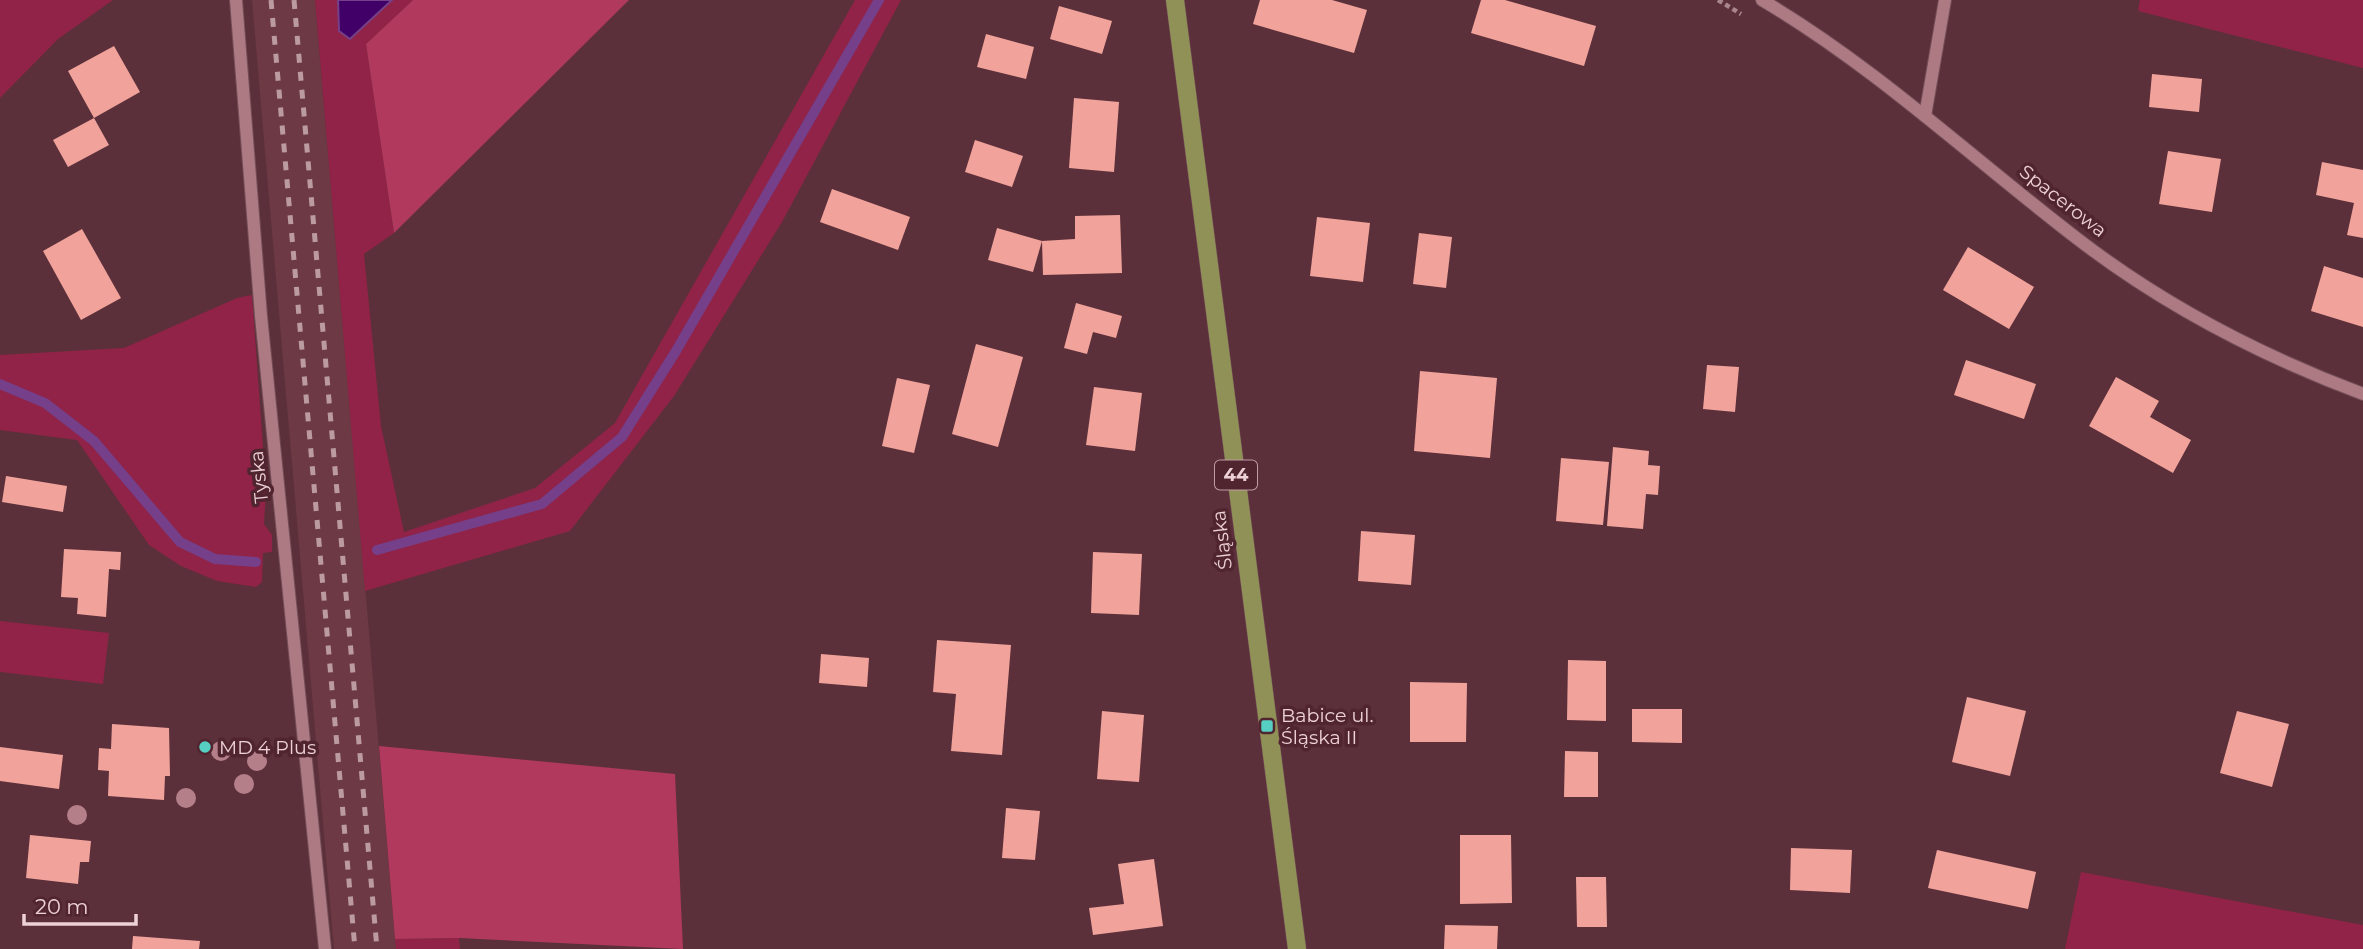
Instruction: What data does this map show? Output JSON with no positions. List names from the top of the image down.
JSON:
{
  "streets": {
    "main road": ["44", "Śląska"],
    "street": ["Spacerowa", "Tyska"]
  },
  "places": {
    "transit": ["Babice ul. Śląska II"],
    "other": ["MD 4 Plus"]
  },
  "scale_bar": "20 m"
}
